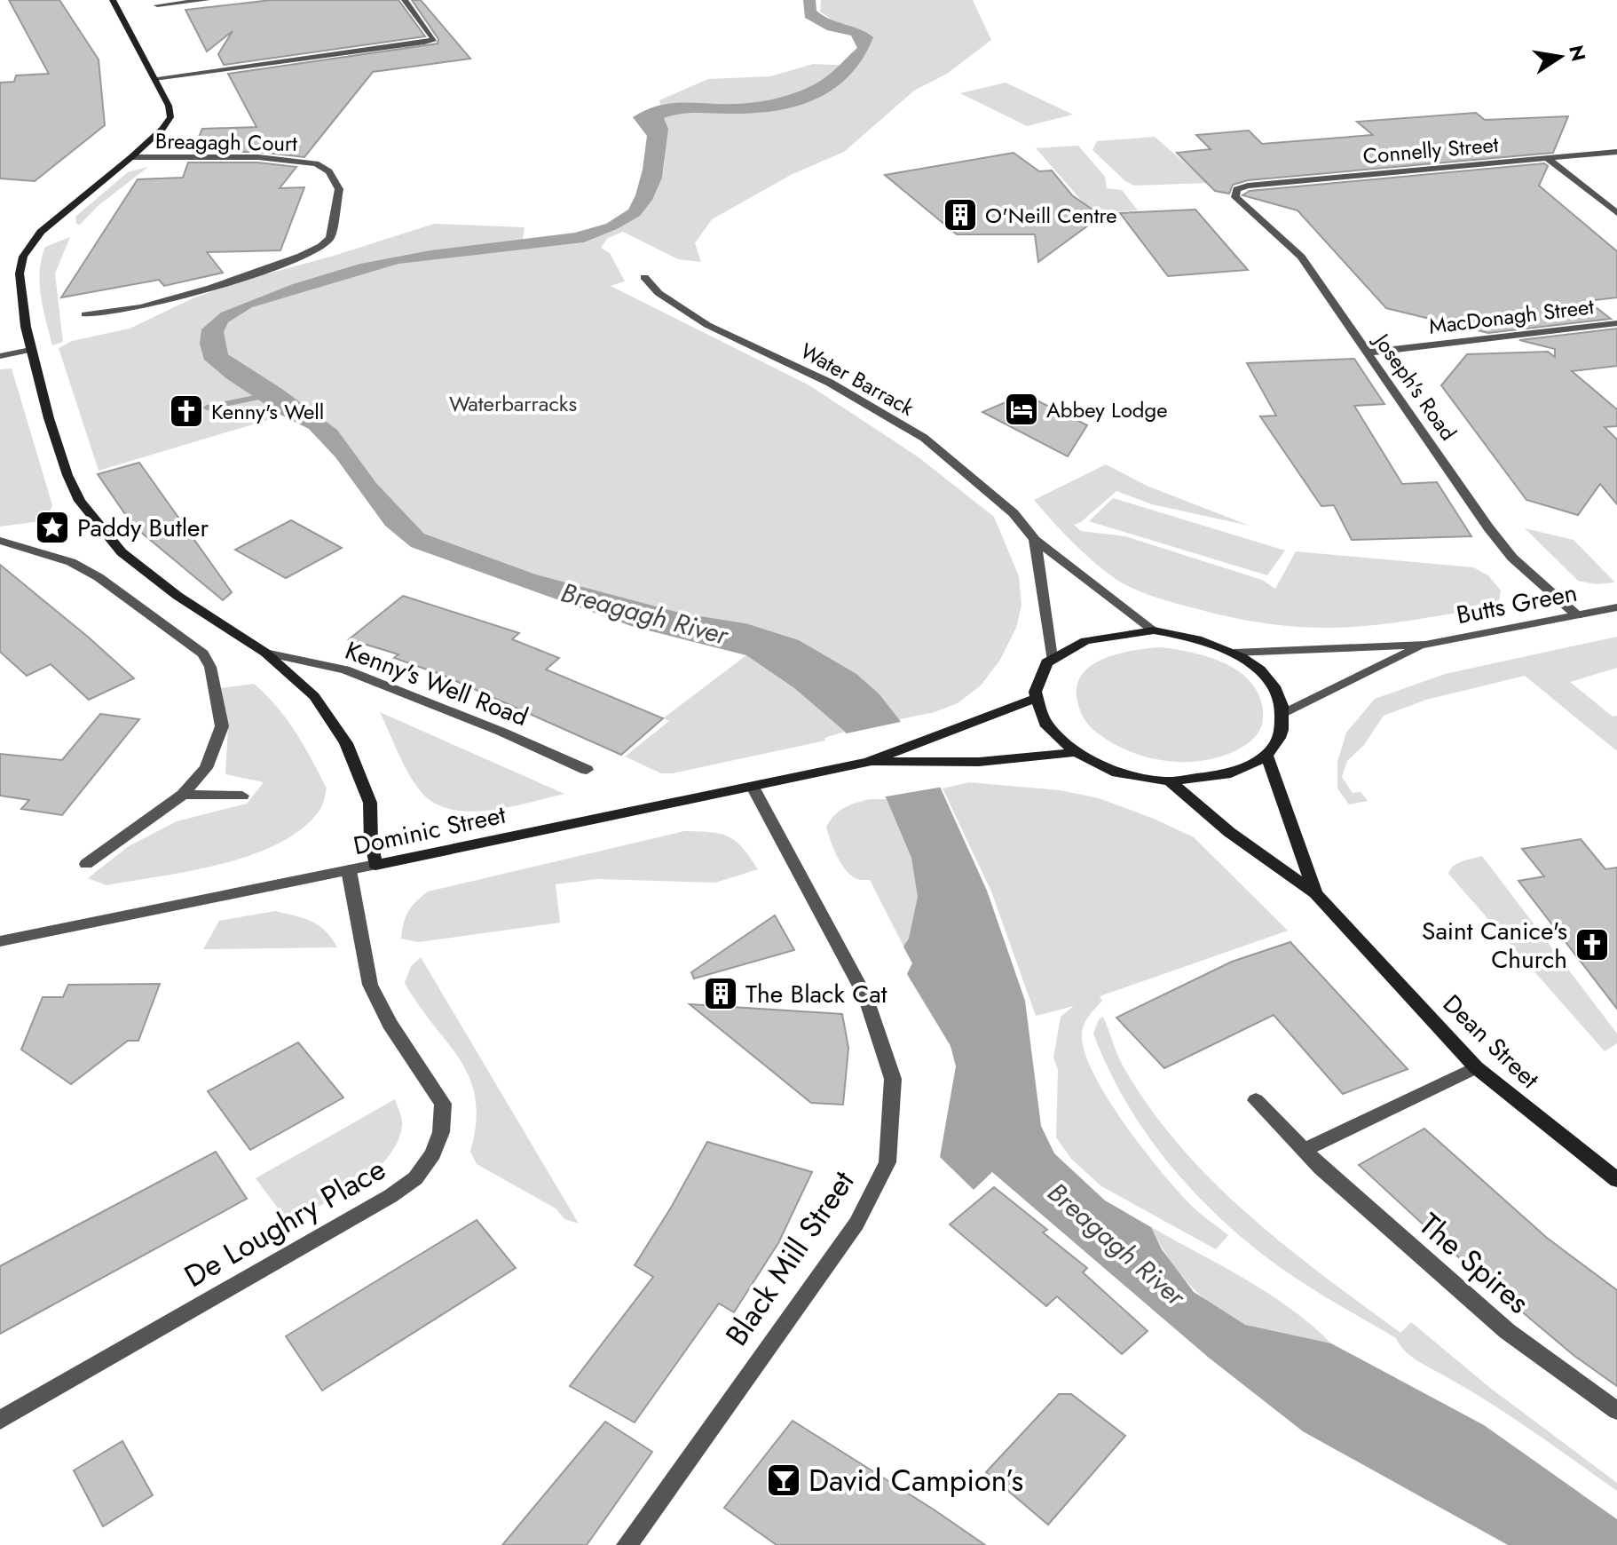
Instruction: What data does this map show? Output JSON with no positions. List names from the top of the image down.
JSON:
{
  "streets": {
    "main road": ["Kenny's Well Road", "Dominic Street", "Dean Street"],
    "street": [
      "Breagagh Court",
      "Connelly Street",
      "MacDonagh Street",
      "Water Barrack",
      "Joseph's Road",
      "Butts Green",
      "De Loughry Place",
      "Black Mill Street",
      "The Spires"
    ]
  },
  "crossings": [
    ["Breagagh Court", "Kenny's Well Road"],
    ["Connelly Street", "Joseph's Road"],
    ["MacDonagh Street", "Joseph's Road"],
    ["Water Barrack", "Butts Green"],
    ["Water Barrack", "Dominic Street"],
    ["Water Barrack", "Dean Street"],
    ["Joseph's Road", "Butts Green"],
    ["Butts Green", "Dominic Street"],
    ["Butts Green", "Dean Street"],
    ["Kenny's Well Road", "Dominic Street"],
    ["Dominic Street", "Dean Street"],
    ["Dominic Street", "De Loughry Place"],
    ["Dominic Street", "Black Mill Street"]
  ],
  "water": ["Breagagh River"],
  "parks": ["Waterbarracks"],
  "places": {
    "building": ["O'Neill Centre", "The Black Cat"],
    "hotel": ["Abbey Lodge"],
    "church": ["Kenny's Well", "Saint Canice's Church"],
    "place": ["Paddy Butler"],
    "bar": ["David Campion’s"]
  },
  "north": "right"
}
